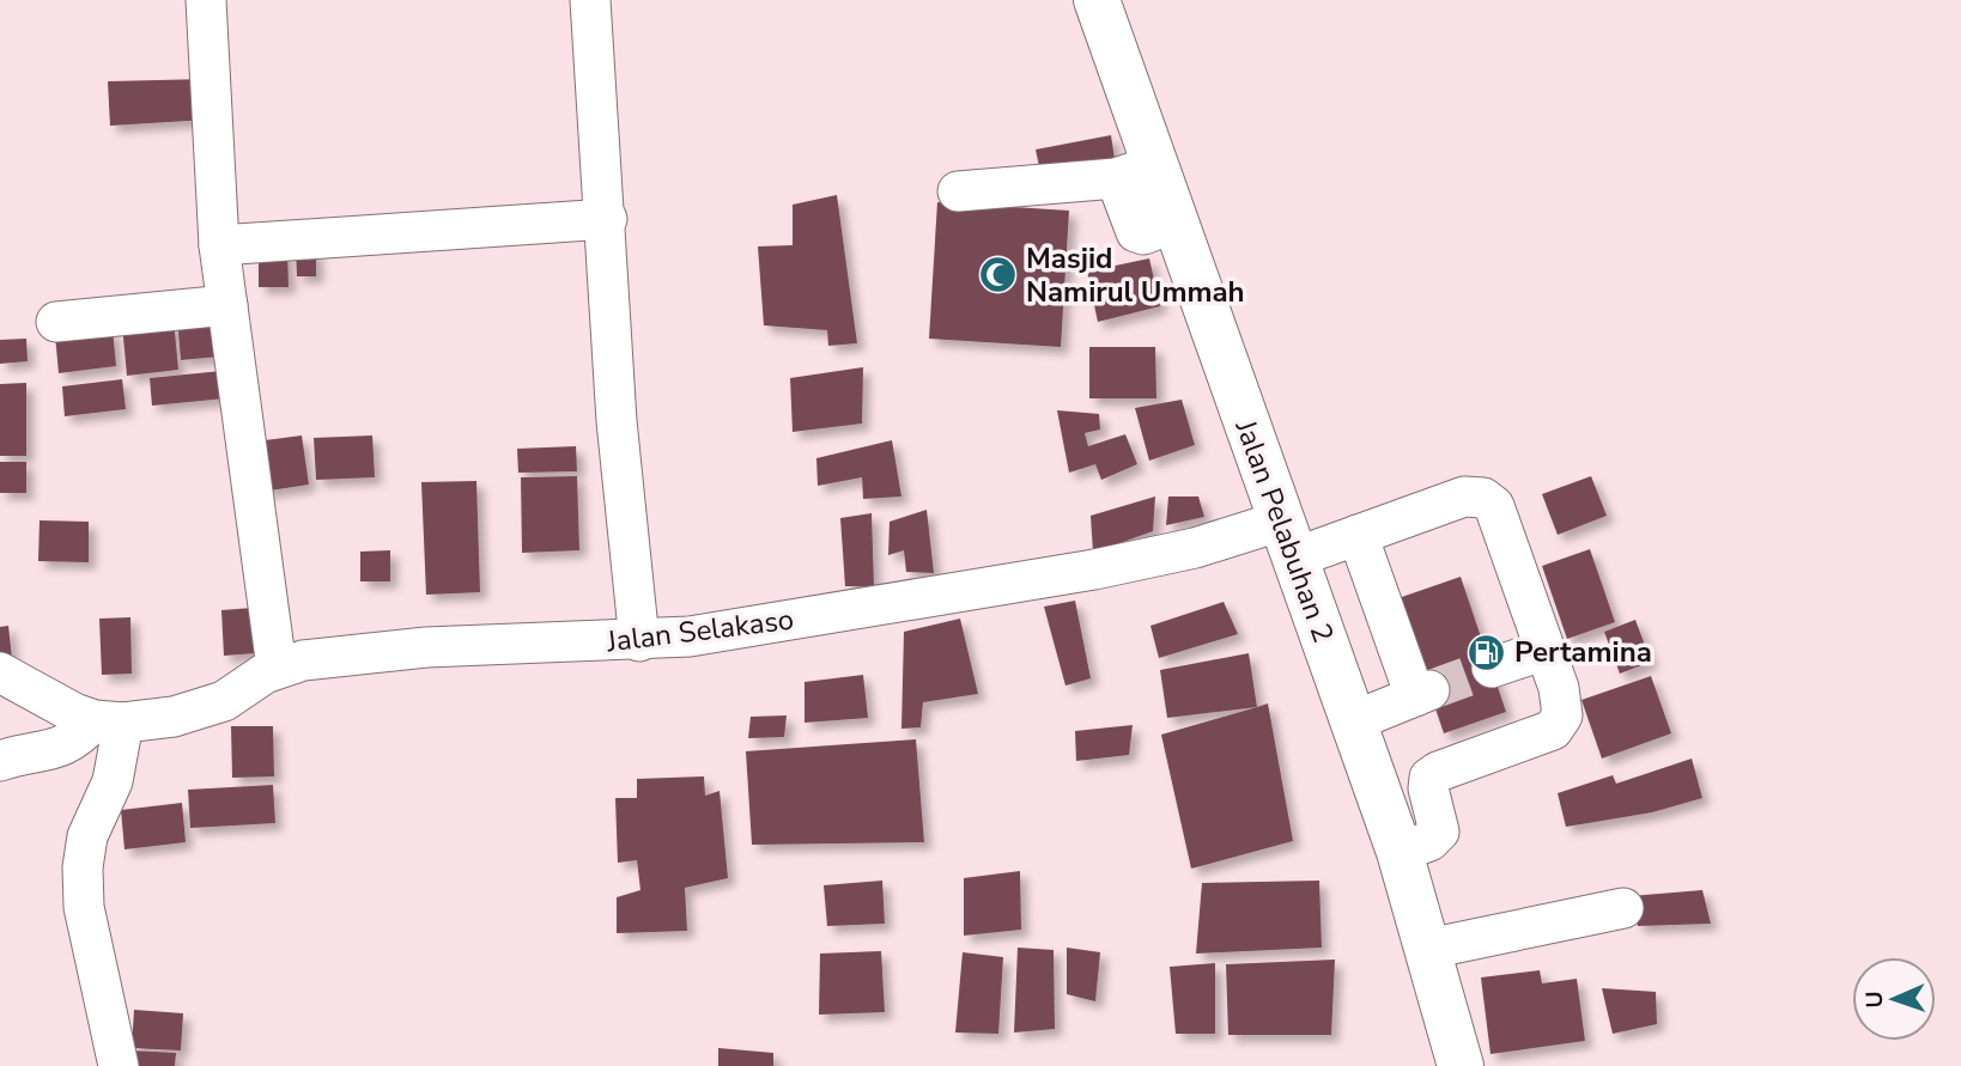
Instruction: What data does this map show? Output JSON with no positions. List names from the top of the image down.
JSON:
{
  "streets": {
    "main road": ["Jalan Pelabuhan 2"],
    "street": ["Jalan Selakaso"]
  },
  "crossings": [
    ["Jalan Pelabuhan 2", "Jalan Selakaso"]
  ],
  "places": {
    "mosque": ["Masjid Namirul Ummah"],
    "fuel station": ["Pertamina"]
  },
  "north": "left"
}
